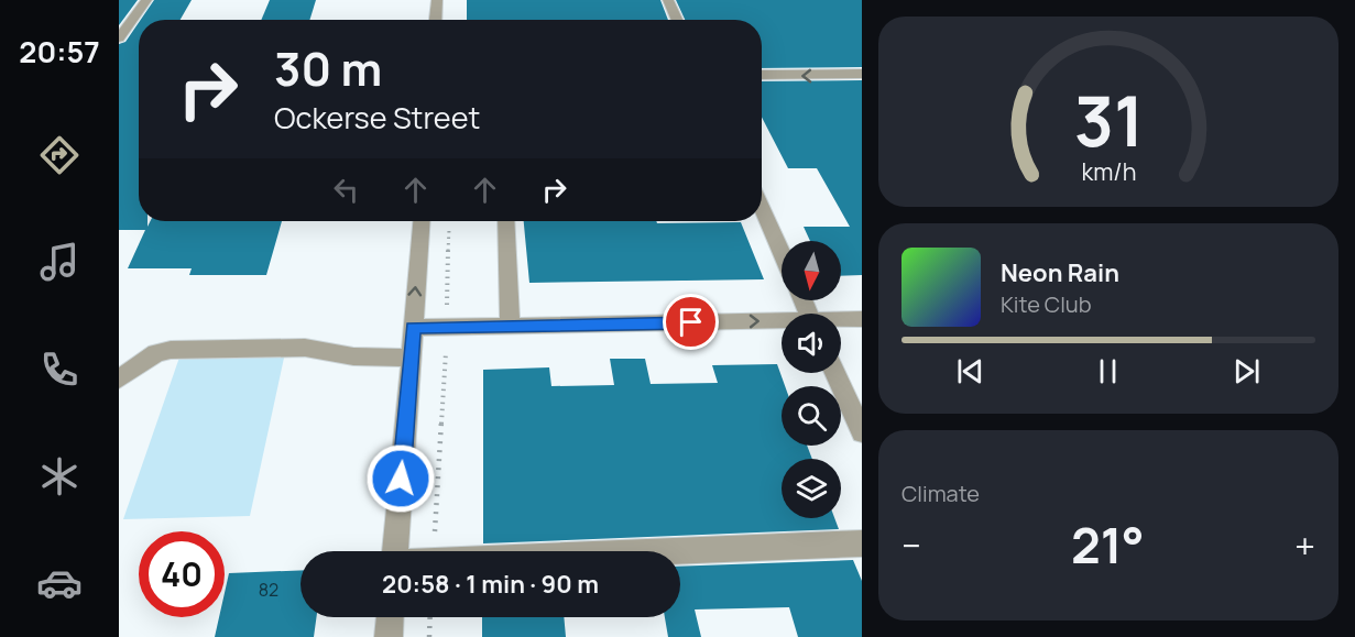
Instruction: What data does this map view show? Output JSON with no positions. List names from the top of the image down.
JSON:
{
  "house_numbers": ["82"],
  "north": "bottom",
  "page": {
    "tabs": "20:57",
    "turn": ["30 m", "Ockerse Street"],
    "song": ["Neon Rain", "Kite Club"],
    "tile": "Climate",
    "heat": ["−", "21°", "+"],
    "limit": "40",
    "trip": "20:58 · 1 min · 90 m",
    "gauge": ["31", "km/h"]
  }
}
